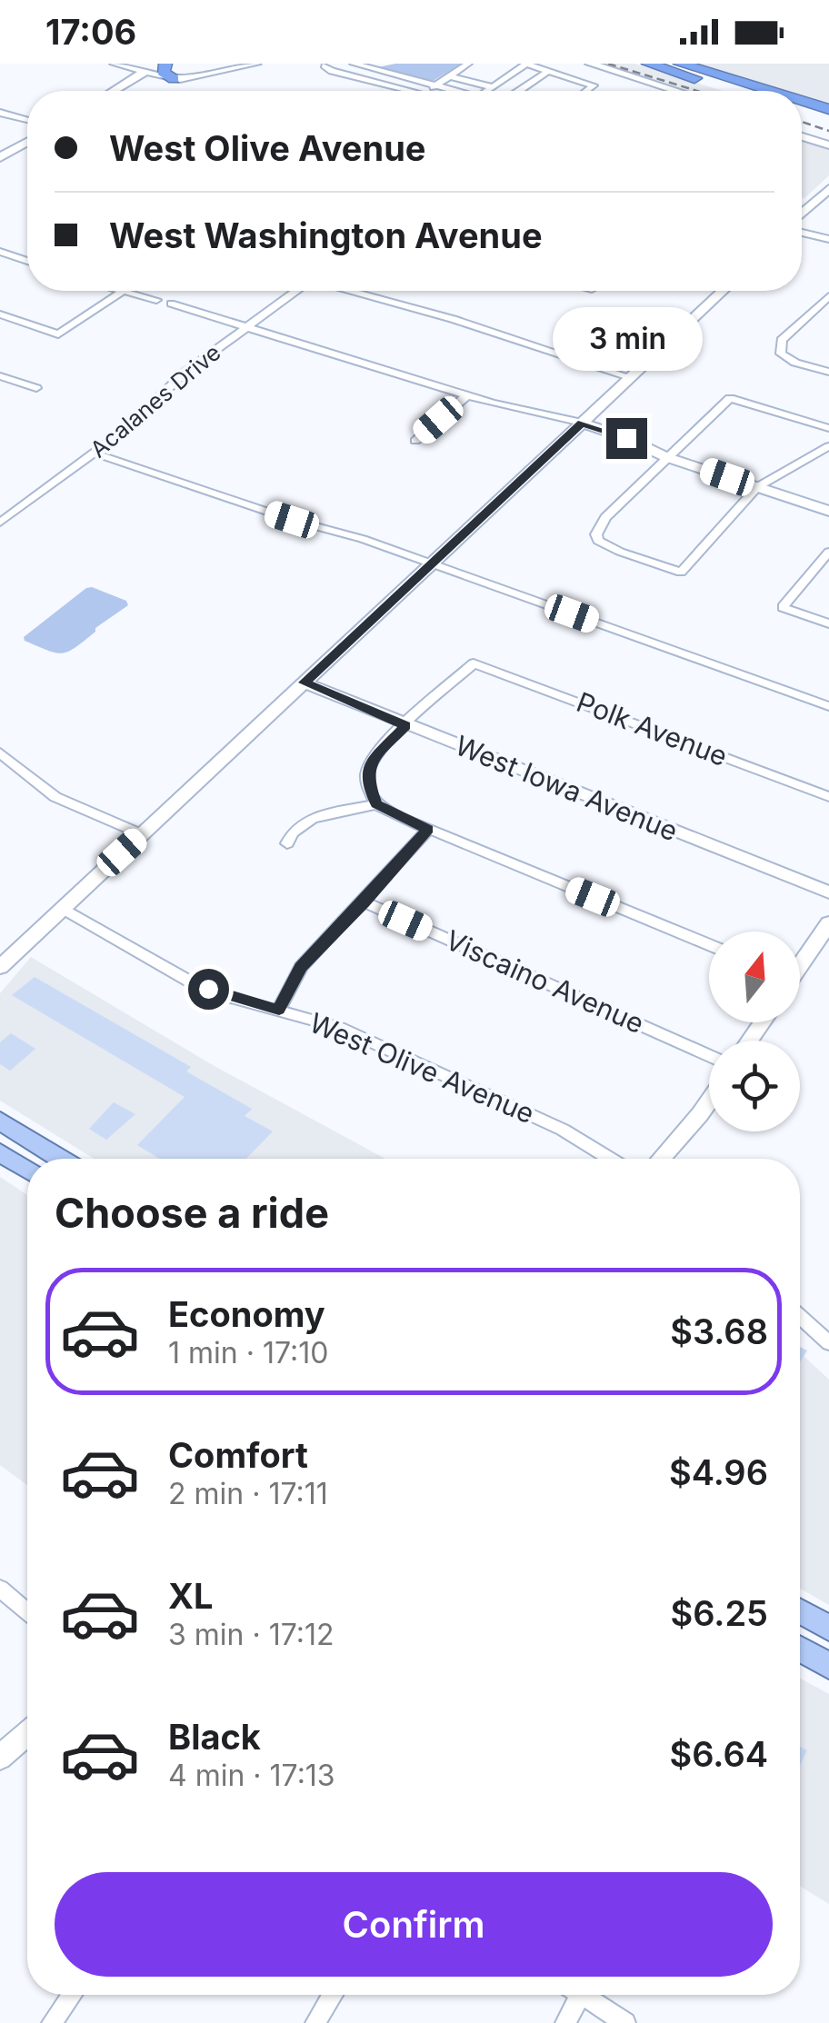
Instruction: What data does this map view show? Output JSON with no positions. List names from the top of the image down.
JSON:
{
  "streets": {
    "street": [
      "Acalanes Drive",
      "Polk Avenue",
      "West Iowa Avenue",
      "Viscaino Avenue",
      "West Olive Avenue"
    ]
  },
  "crossings": [
    ["Polk Avenue", "West Iowa Avenue"]
  ],
  "north": "top",
  "page": {
    "status": "17:06",
    "banner": ["West Olive Avenue", "West Washington Avenue"],
    "bubble": "3 min",
    "heading": "Choose a ride",
    "list": [
      {
        "name": "Economy",
        "note": "1 min · 17:10",
        "value": "$3.68"
      },
      {
        "name": "Comfort",
        "note": "2 min · 17:11",
        "value": "$4.96"
      },
      {
        "name": "XL",
        "note": "3 min · 17:12",
        "value": "$6.25"
      },
      {
        "name": "Black",
        "note": "4 min · 17:13",
        "value": "$6.64"
      }
    ],
    "buttons": "Confirm"
  }
}
